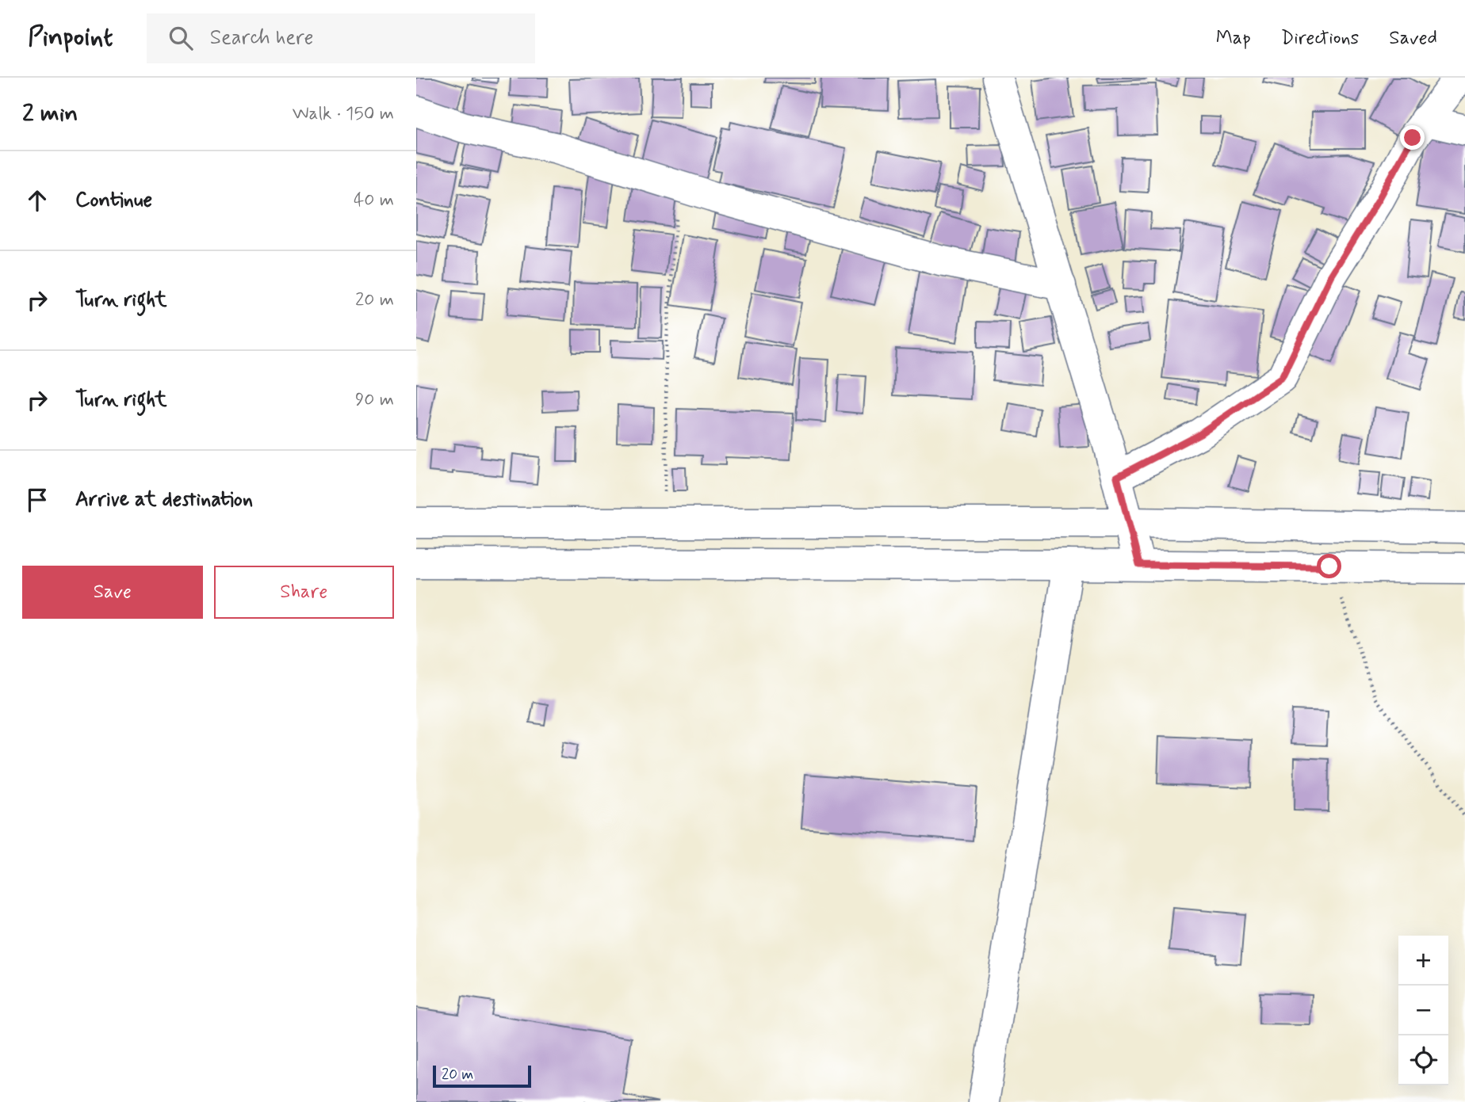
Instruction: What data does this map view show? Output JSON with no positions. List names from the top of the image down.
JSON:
{
  "scale_bar": "20 m",
  "page": {
    "header": "Pinpoint",
    "search": "Search here",
    "nav": ["Map", "Directions", "Saved"],
    "heading": ["2 min", "Walk · 150 m"],
    "list": [
      ["Continue", "40 m"],
      ["Turn right", "20 m"],
      ["Turn right", "90 m"],
      "Arrive at destination"
    ],
    "buttons": ["Save", "Share"],
    "map_buttons": ["+", "−"],
    "scale": "20 m"
  }
}
